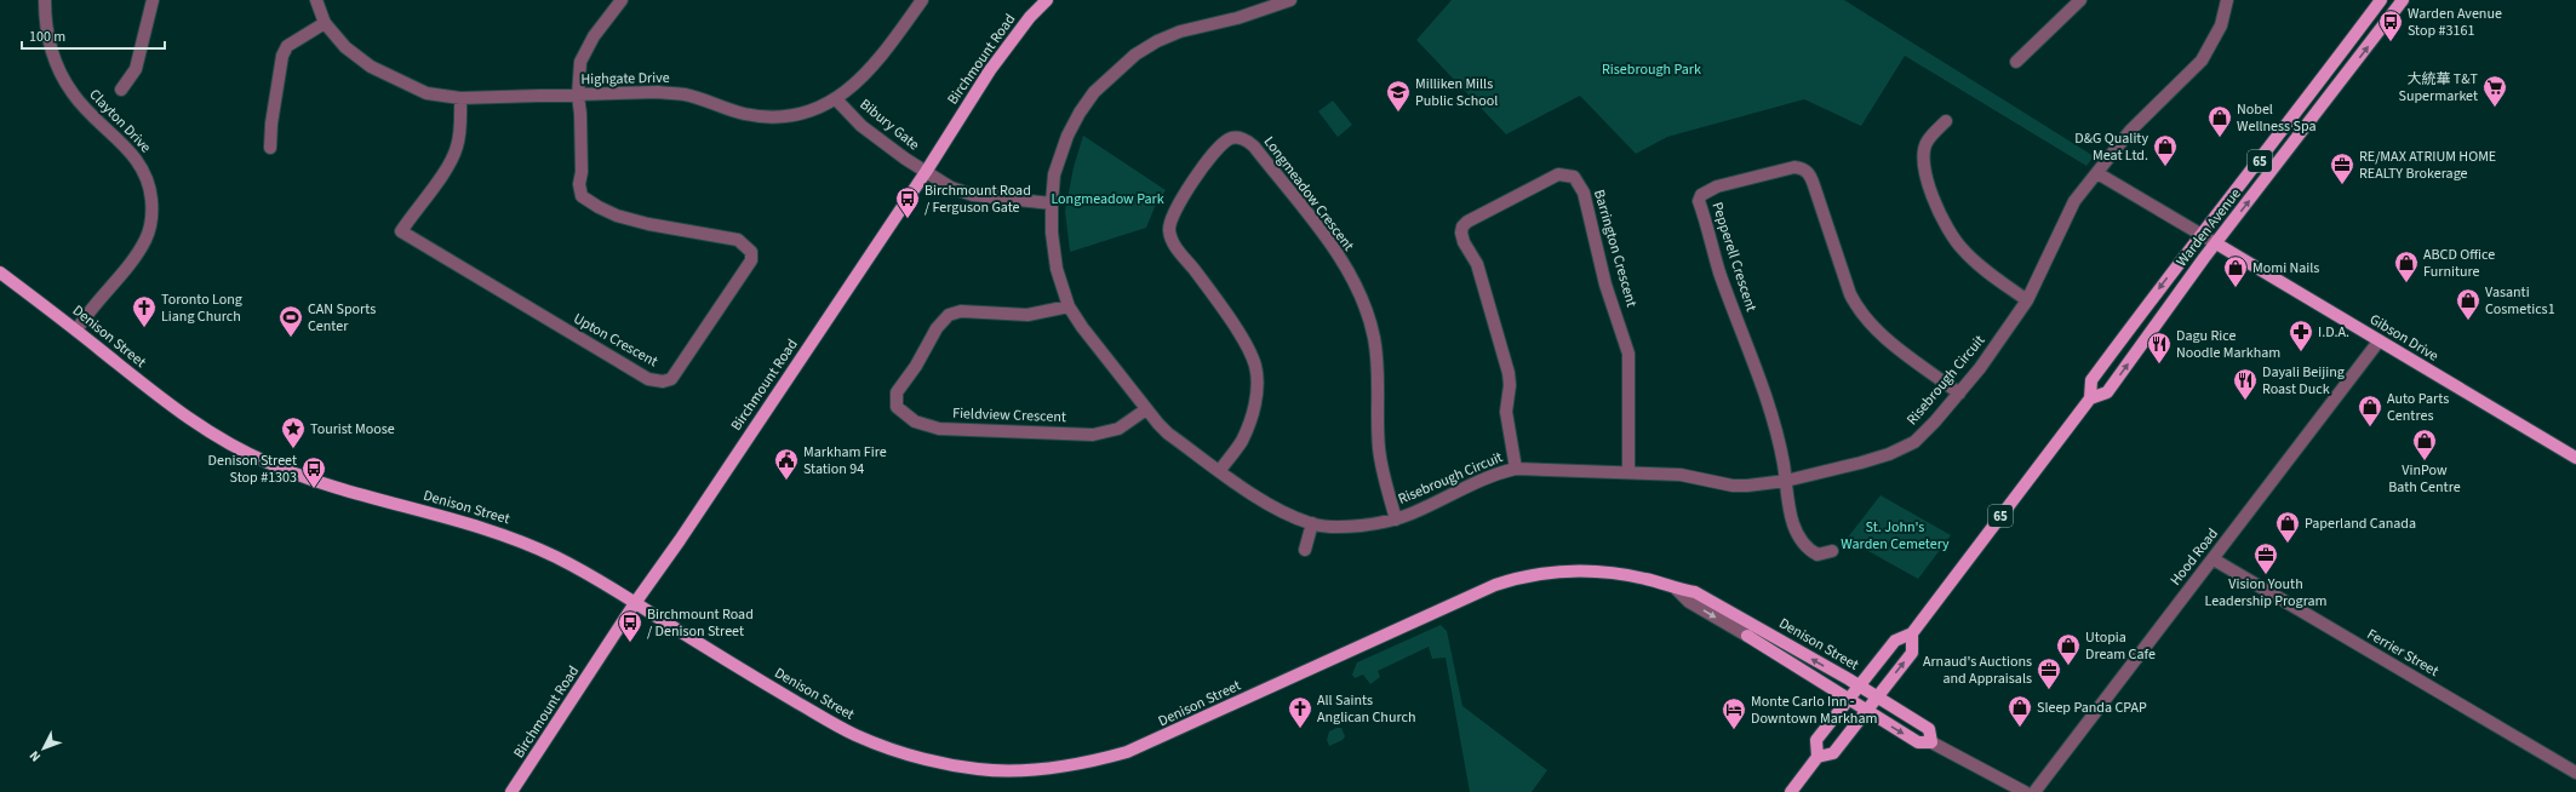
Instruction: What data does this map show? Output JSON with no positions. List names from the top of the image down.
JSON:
{
  "streets": {
    "main road": [
      "Birchmount Road",
      "65",
      "Warden Avenue",
      "Denison Street",
      "Gibson Drive"
    ],
    "street": [
      "Highgate Drive",
      "Clayton Drive",
      "Bibury Gate",
      "Longmeadow Crescent",
      "Barrington Crescent",
      "Pepperell Crescent",
      "Upton Crescent",
      "Risebrough Circuit",
      "Fieldview Crescent",
      "Hood Road",
      "Ferrier Street"
    ]
  },
  "crossings": [
    ["Birchmount Road", "Bibury Gate"],
    ["Birchmount Road", "Denison Street"],
    ["Highgate Drive", "Bibury Gate"],
    ["Highgate Drive", "Upton Crescent"],
    ["Clayton Drive", "Denison Street"],
    ["Bibury Gate", "Risebrough Circuit"],
    ["Longmeadow Crescent", "Risebrough Circuit"],
    ["Warden Avenue", "Denison Street"],
    ["Warden Avenue", "Gibson Drive"],
    ["Barrington Crescent", "Risebrough Circuit"],
    ["Pepperell Crescent", "Risebrough Circuit"],
    ["Gibson Drive", "Hood Road"],
    ["Risebrough Circuit", "Fieldview Crescent"],
    ["Hood Road", "Ferrier Street"]
  ],
  "parks": ["Risebrough Park", "Longmeadow Park", "St. John's Warden Cemetery"],
  "places": {
    "bus stop": [
      "Warden Avenue Stop #3161",
      "Birchmount Road / Ferguson Gate",
      "Denison Street Stop #1303",
      "Birchmount Road / Denison Street"
    ],
    "supermarket": ["大統華 T&T Supermarket"],
    "school or university": ["Milliken Mills Public School"],
    "shop": [
      "Nobel Wellness Spa",
      "D&G Quality Meat Ltd.",
      "ABCD Office Furniture",
      "Momi Nails",
      "Vasanti Cosmetics1",
      "Auto Parts Centres",
      "VinPow Bath Centre",
      "Paperland Canada",
      "Utopia Dream Cafe",
      "Sleep Panda CPAP"
    ],
    "office": ["RE/MAX ATRIUM HOME REALTY Brokerage", "Vision Youth Leadership Program", "Arnaud's Auctions and Appraisals"],
    "church": ["Toronto Long Liang Church", "All Saints Anglican Church"],
    "sports": ["CAN Sports Center"],
    "pharmacy": ["I.D.A."],
    "restaurant": ["Dagu Rice Noodle Markham", "Dayali Beijing Roast Duck"],
    "place": ["Tourist Moose"],
    "public building": ["Markham Fire Station 94"],
    "hotel": ["Monte Carlo Inn - Downtown Markham"]
  },
  "scale_bar": "100 m",
  "north": "bottom left"
}
